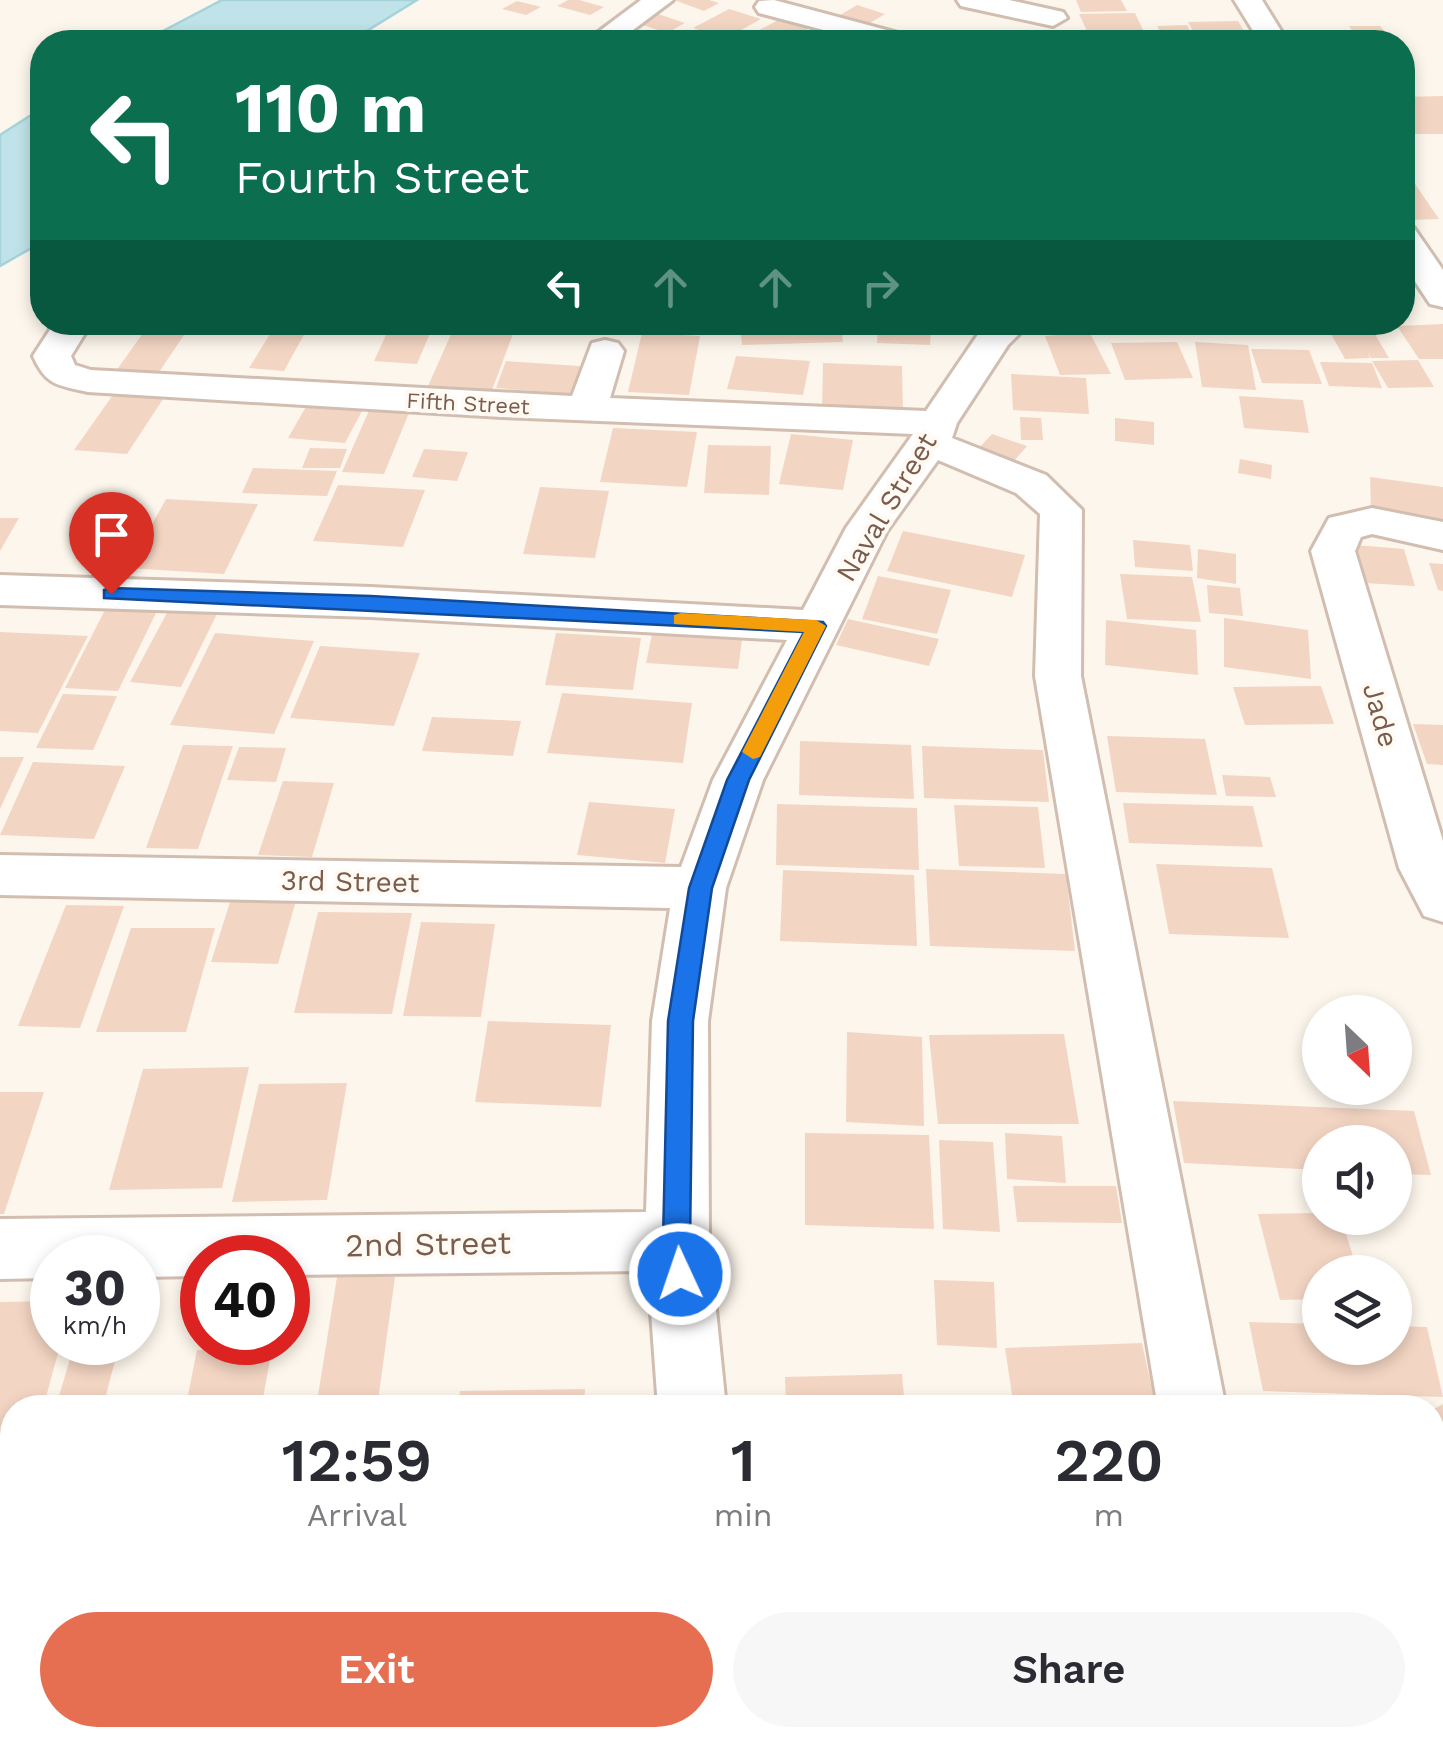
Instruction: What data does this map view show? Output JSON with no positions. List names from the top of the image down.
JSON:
{
  "streets": {
    "street": [
      "Fifth Street",
      "Naval Street",
      "Jade",
      "3rd Street",
      "2nd Street"
    ]
  },
  "crossings": [
    ["Fifth Street", "Naval Street"],
    ["Naval Street", "3rd Street"],
    ["Naval Street", "2nd Street"]
  ],
  "north": "bottom right",
  "page": {
    "turn": ["110 m", "Fourth Street"],
    "speed": "30 km/h",
    "limit": "40",
    "eta": [
      "12:59",
      "Arrival",
      "1",
      "min",
      "220",
      "m"
    ],
    "buttons": ["Exit", "Share"]
  }
}
